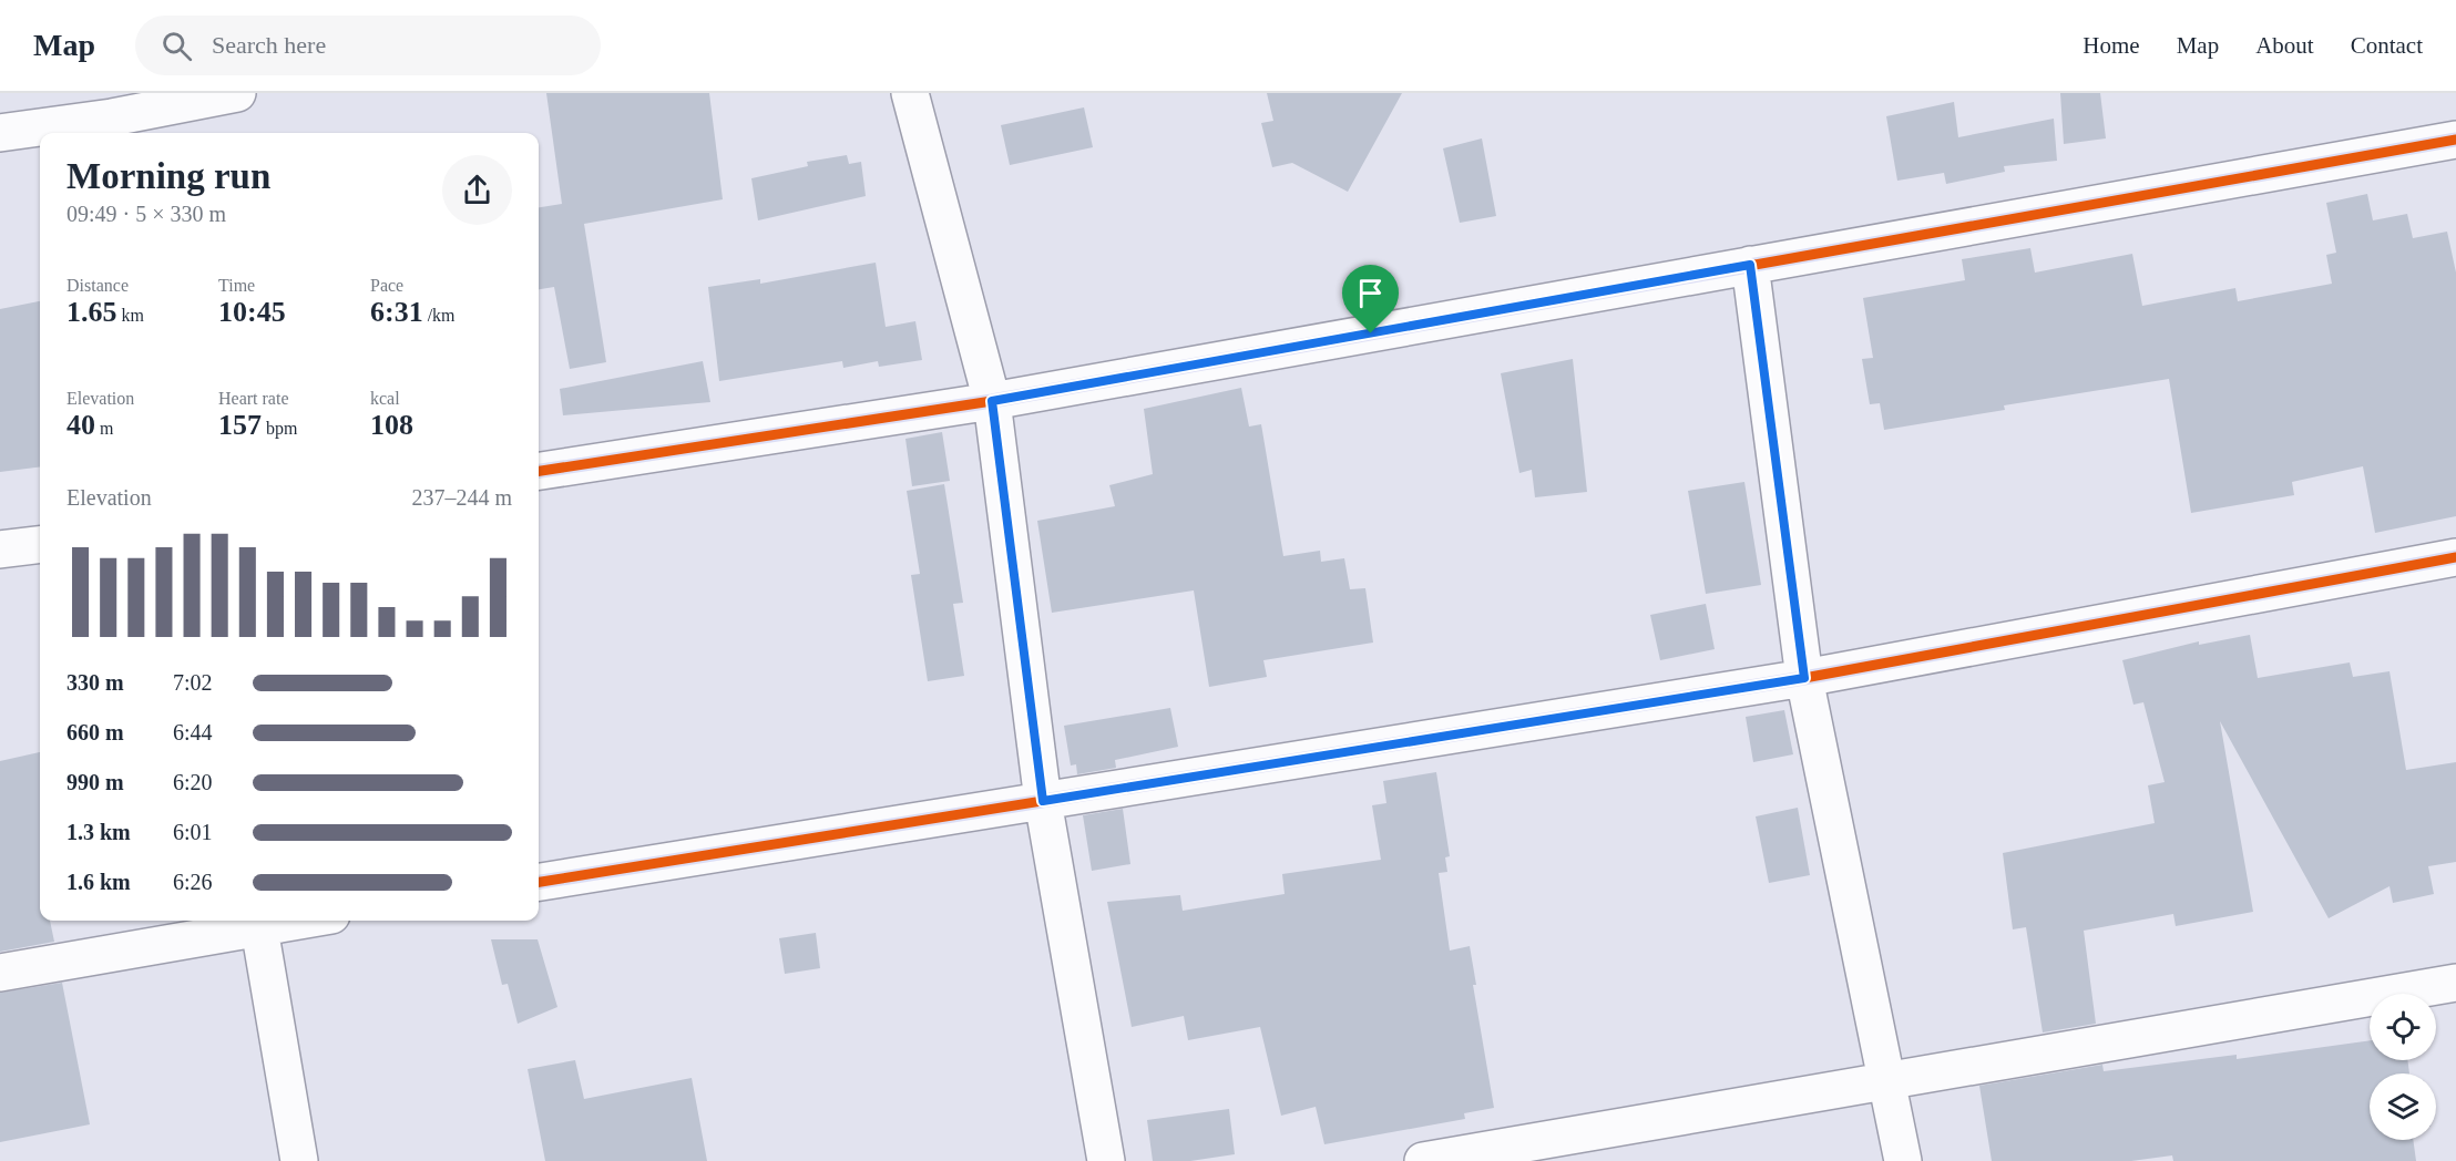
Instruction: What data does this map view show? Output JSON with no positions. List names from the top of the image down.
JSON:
{
  "page": {
    "header": "Map",
    "search": "Search here",
    "nav": [
      "Home",
      "Map",
      "About",
      "Contact"
    ],
    "heading": ["Morning run", "09:49 · 5 × 330 m"],
    "stats": [
      ["Distance", "1.65 km"],
      ["Time", "10:45"],
      ["Pace", "6:31 /km"],
      ["Elevation", "40 m"],
      ["Heart rate", "157 bpm"],
      ["kcal", "108"]
    ],
    "chart": ["Elevation", "237–244 m"],
    "list": [
      {
        "name": "330 m",
        "note": "7:02"
      },
      {
        "name": "660 m",
        "note": "6:44"
      },
      {
        "name": "990 m",
        "note": "6:20"
      },
      {
        "name": "1.3 km",
        "note": "6:01"
      },
      {
        "name": "1.6 km",
        "note": "6:26"
      }
    ]
  }
}
